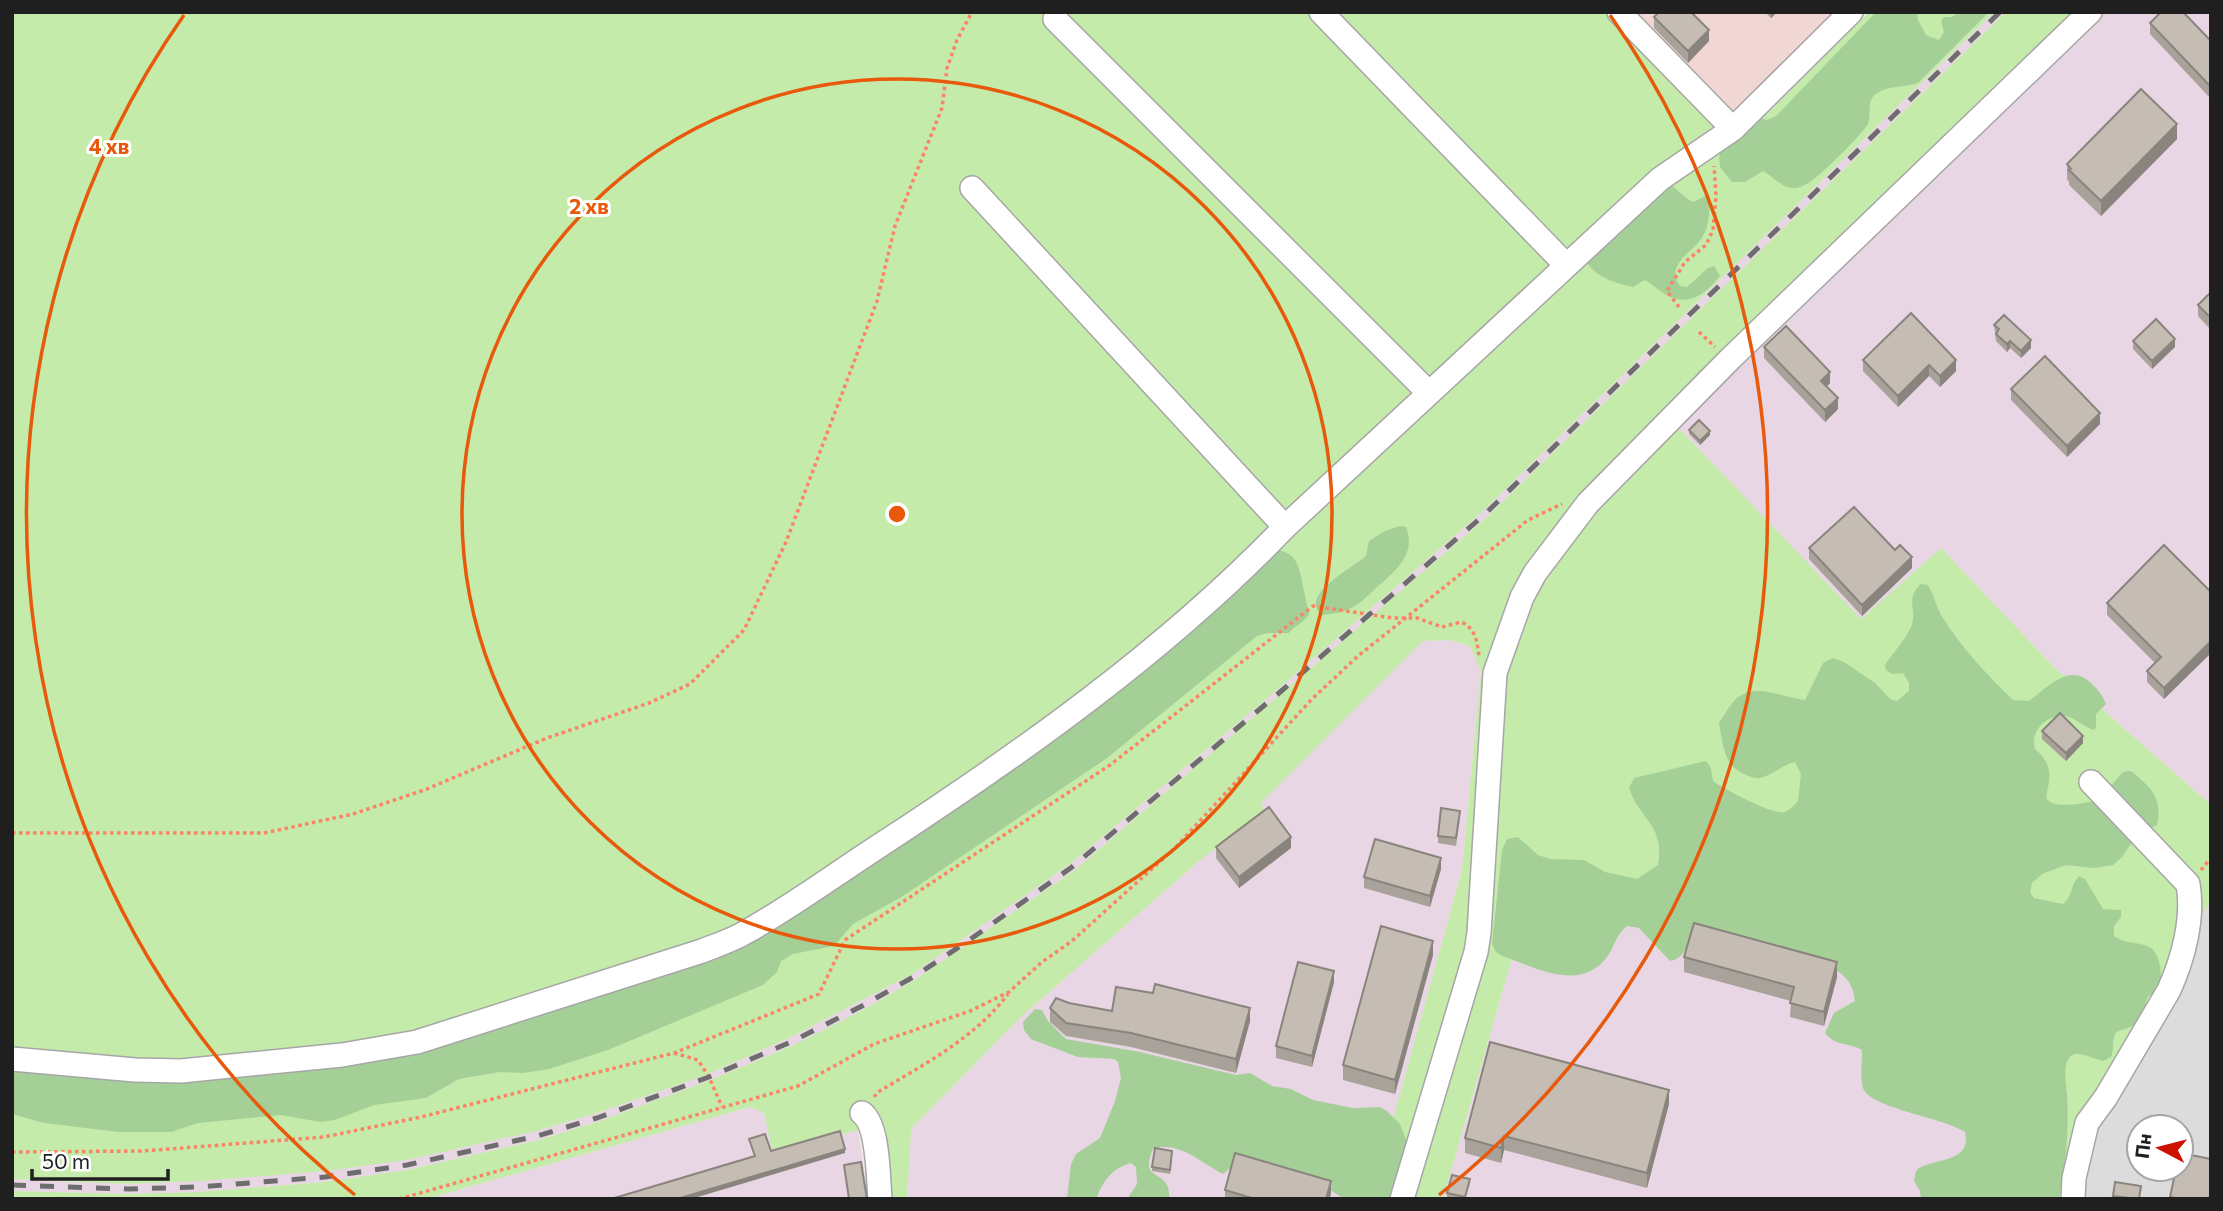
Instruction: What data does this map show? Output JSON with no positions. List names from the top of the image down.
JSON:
{
  "scale_bar": "50 m",
  "north": "left",
  "rings": ["4 хв", "2 хв"]
}
